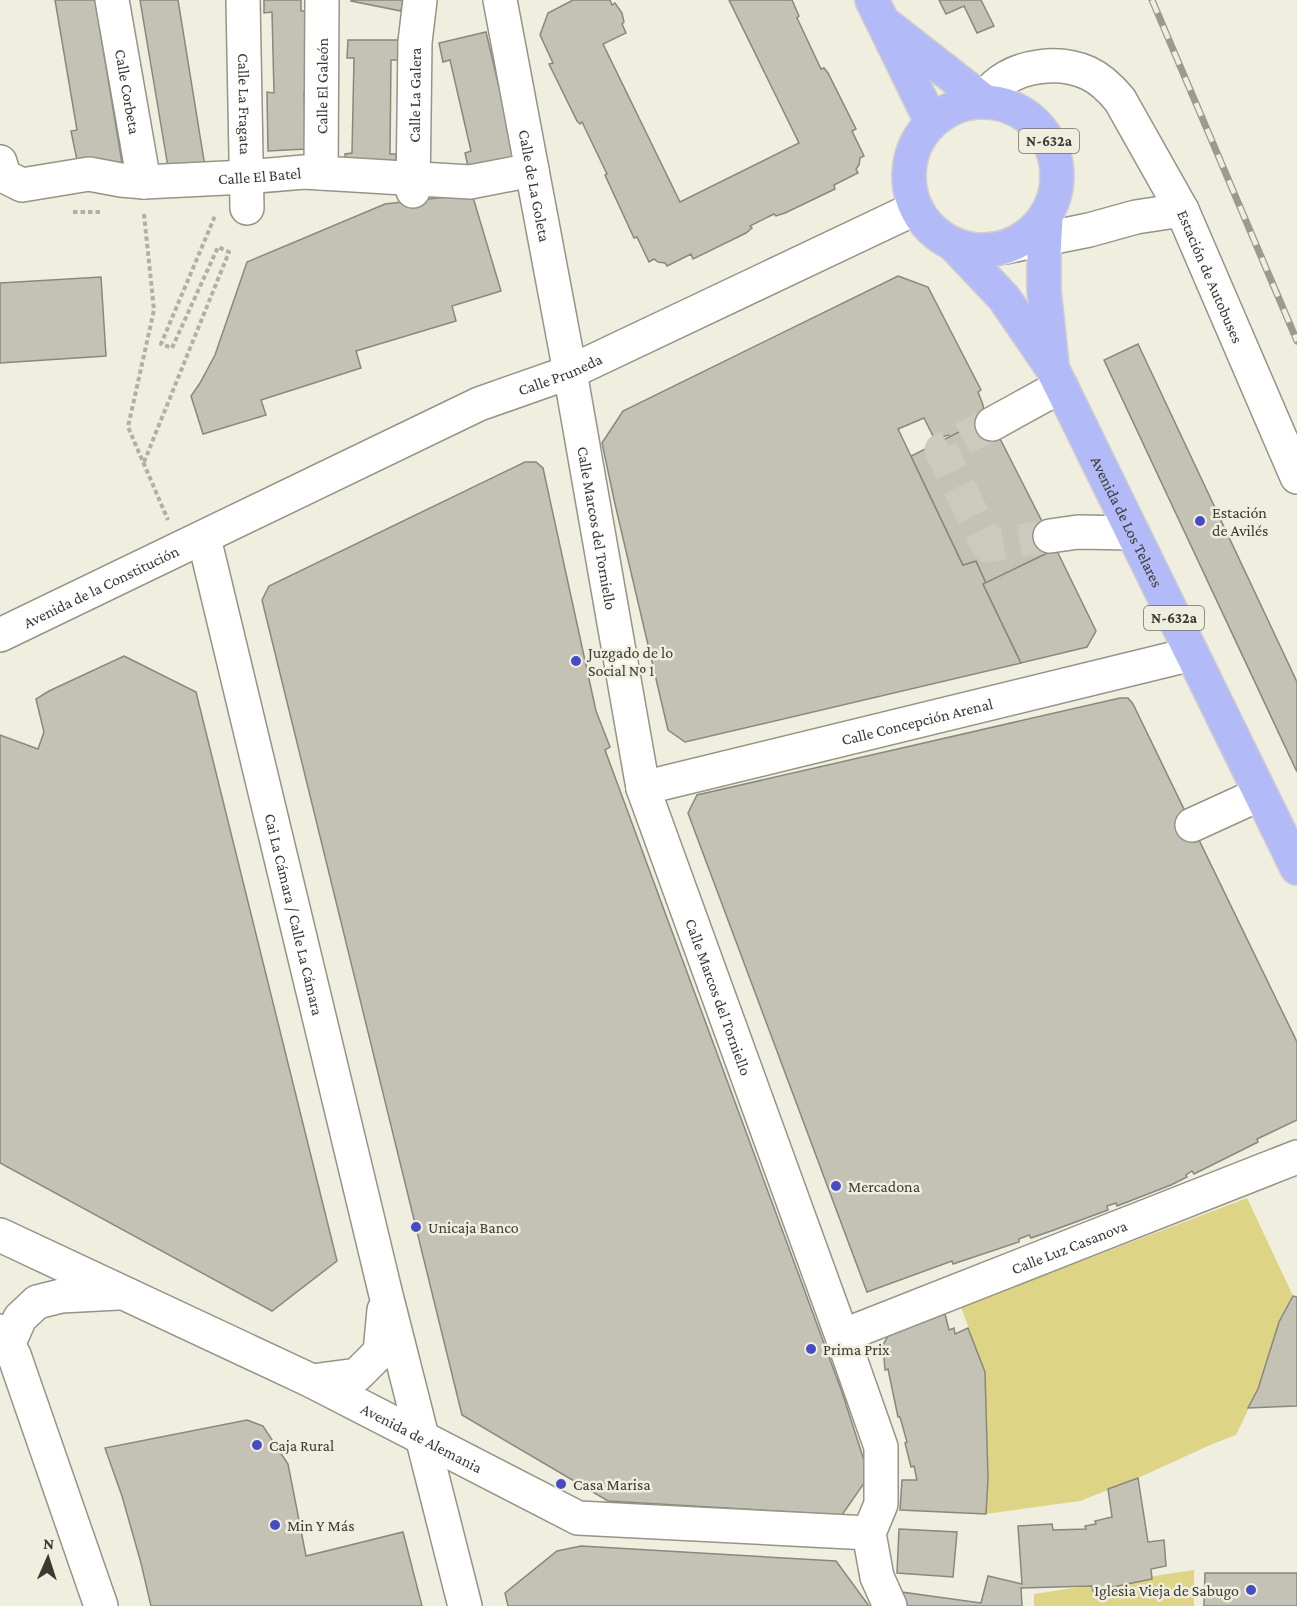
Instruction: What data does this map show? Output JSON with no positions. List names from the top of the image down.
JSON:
{
  "streets": {
    "main road": ["N-632a", "Avenida de Los Telares"],
    "street": [
      "Calle El Galeón",
      "Calle Corbeta",
      "Calle La Galera",
      "Calle La Fragata",
      "Calle El Batel",
      "Calle de La Goleta",
      "Estación de Autobuses",
      "Calle Pruneda",
      "Calle Marcos del Torniello",
      "Avenida de la Constitución",
      "Calle Concepción Arenal",
      "Cai La Cámara / Calle La Cámara",
      "Calle Luz Casanova",
      "Avenida de Alemania"
    ]
  },
  "crossings": [
    ["Calle El Galeón", "Calle El Batel"],
    ["Calle Corbeta", "Calle El Batel"],
    ["Calle La Galera", "Calle El Batel"],
    ["Calle La Fragata", "Calle El Batel"],
    ["N-632a", "Estación de Autobuses"],
    ["N-632a", "Calle Pruneda"],
    ["N-632a", "Avenida de Los Telares"],
    ["Calle El Batel", "Calle de La Goleta"],
    ["Calle de La Goleta", "Calle Pruneda"],
    ["Calle de La Goleta", "Calle Marcos del Torniello"],
    ["Estación de Autobuses", "Calle Pruneda"],
    ["Estación de Autobuses", "Avenida de Los Telares"],
    ["Calle Pruneda", "Avenida de Los Telares"],
    ["Calle Pruneda", "Calle Marcos del Torniello"],
    ["Calle Pruneda", "Avenida de la Constitución"],
    ["Calle Pruneda", "Cai La Cámara / Calle La Cámara"],
    ["Avenida de Los Telares", "Calle Concepción Arenal"],
    ["Calle Marcos del Torniello", "Calle Concepción Arenal"],
    ["Calle Marcos del Torniello", "Calle Luz Casanova"],
    ["Calle Marcos del Torniello", "Avenida de Alemania"],
    ["Avenida de la Constitución", "Cai La Cámara / Calle La Cámara"],
    ["Cai La Cámara / Calle La Cámara", "Avenida de Alemania"]
  ],
  "places": [
    "Estación de Avilés",
    "Juzgado de lo Social Nº 1",
    "Mercadona",
    "Unicaja Banco",
    "Prima Prix",
    "Caja Rural",
    "Casa Marisa",
    "Min Y Más",
    "Iglesia Vieja de Sabugo"
  ],
  "north": "top"
}
